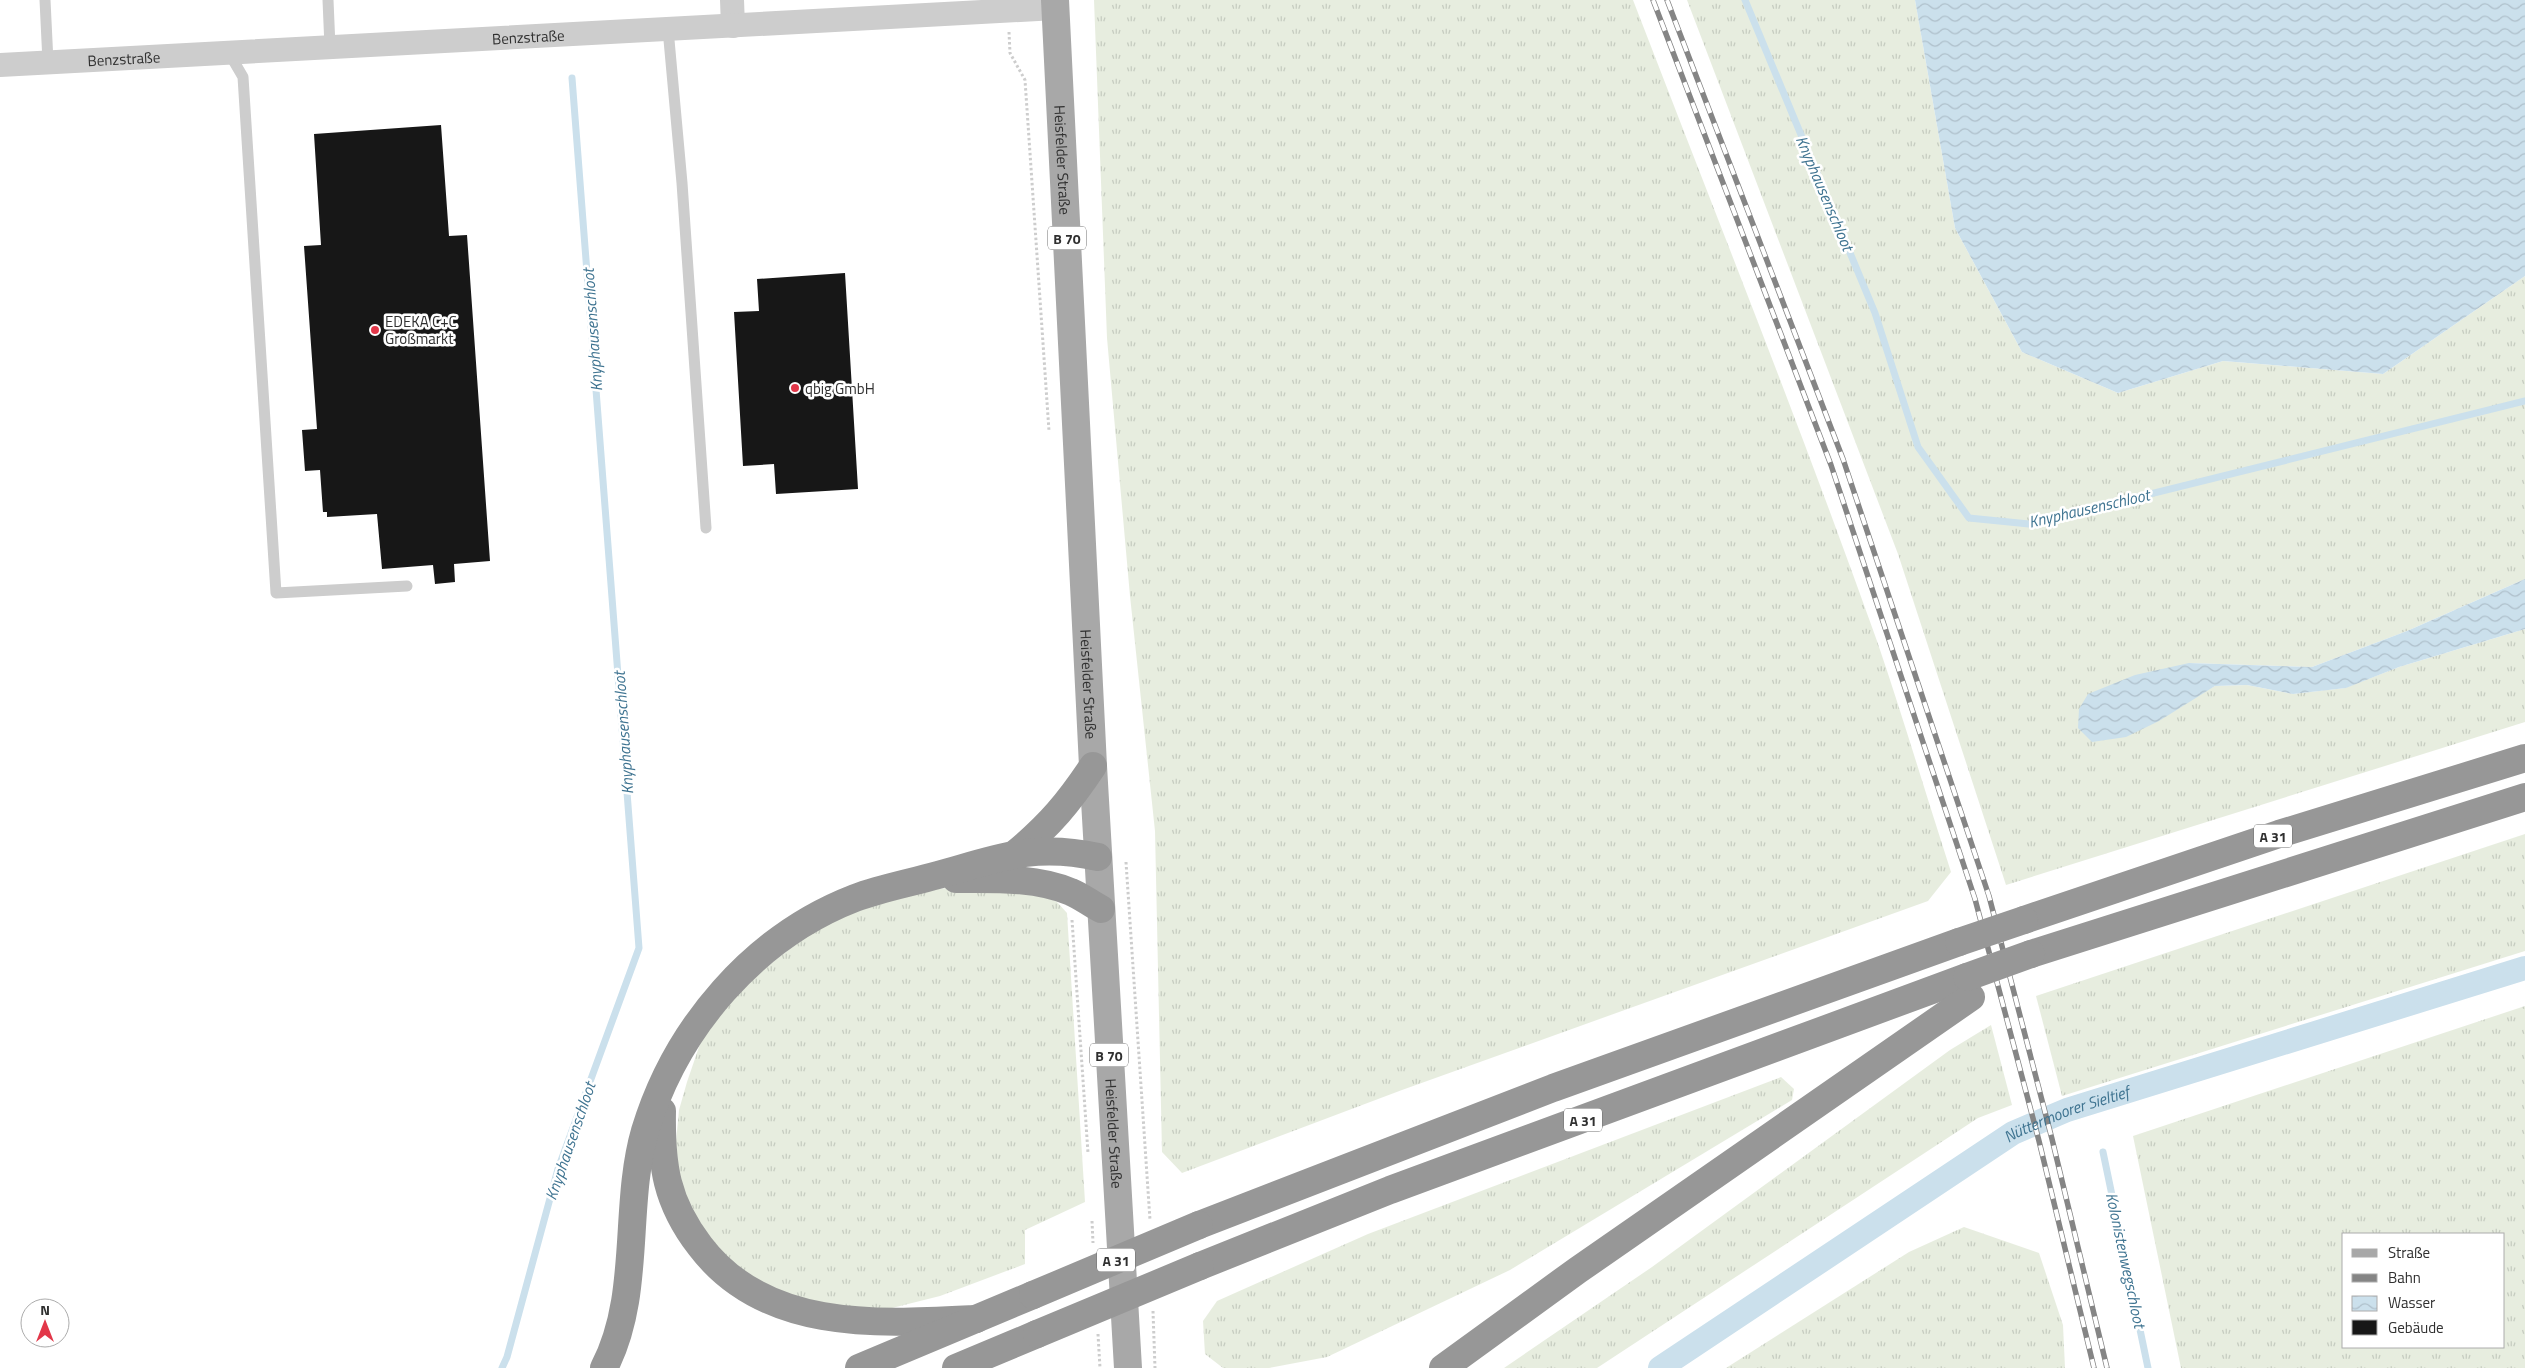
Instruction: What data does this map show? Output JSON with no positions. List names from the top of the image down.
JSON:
{
  "streets": {
    "highway": ["A 31"],
    "main road": ["Heisfelder Straße", "B 70"],
    "street": ["Benzstraße"]
  },
  "crossings": [
    ["Benzstraße", "Heisfelder Straße"]
  ],
  "water": ["Knyphausenschloot", "Nüttermoorer Sieltief", "Kolonistenwegschloot"],
  "places": ["EDEKA C+C Großmarkt", "qbig GmbH"],
  "legend": [
    "Straße",
    "Bahn",
    "Wasser",
    "Gebäude"
  ],
  "north": "top"
}
